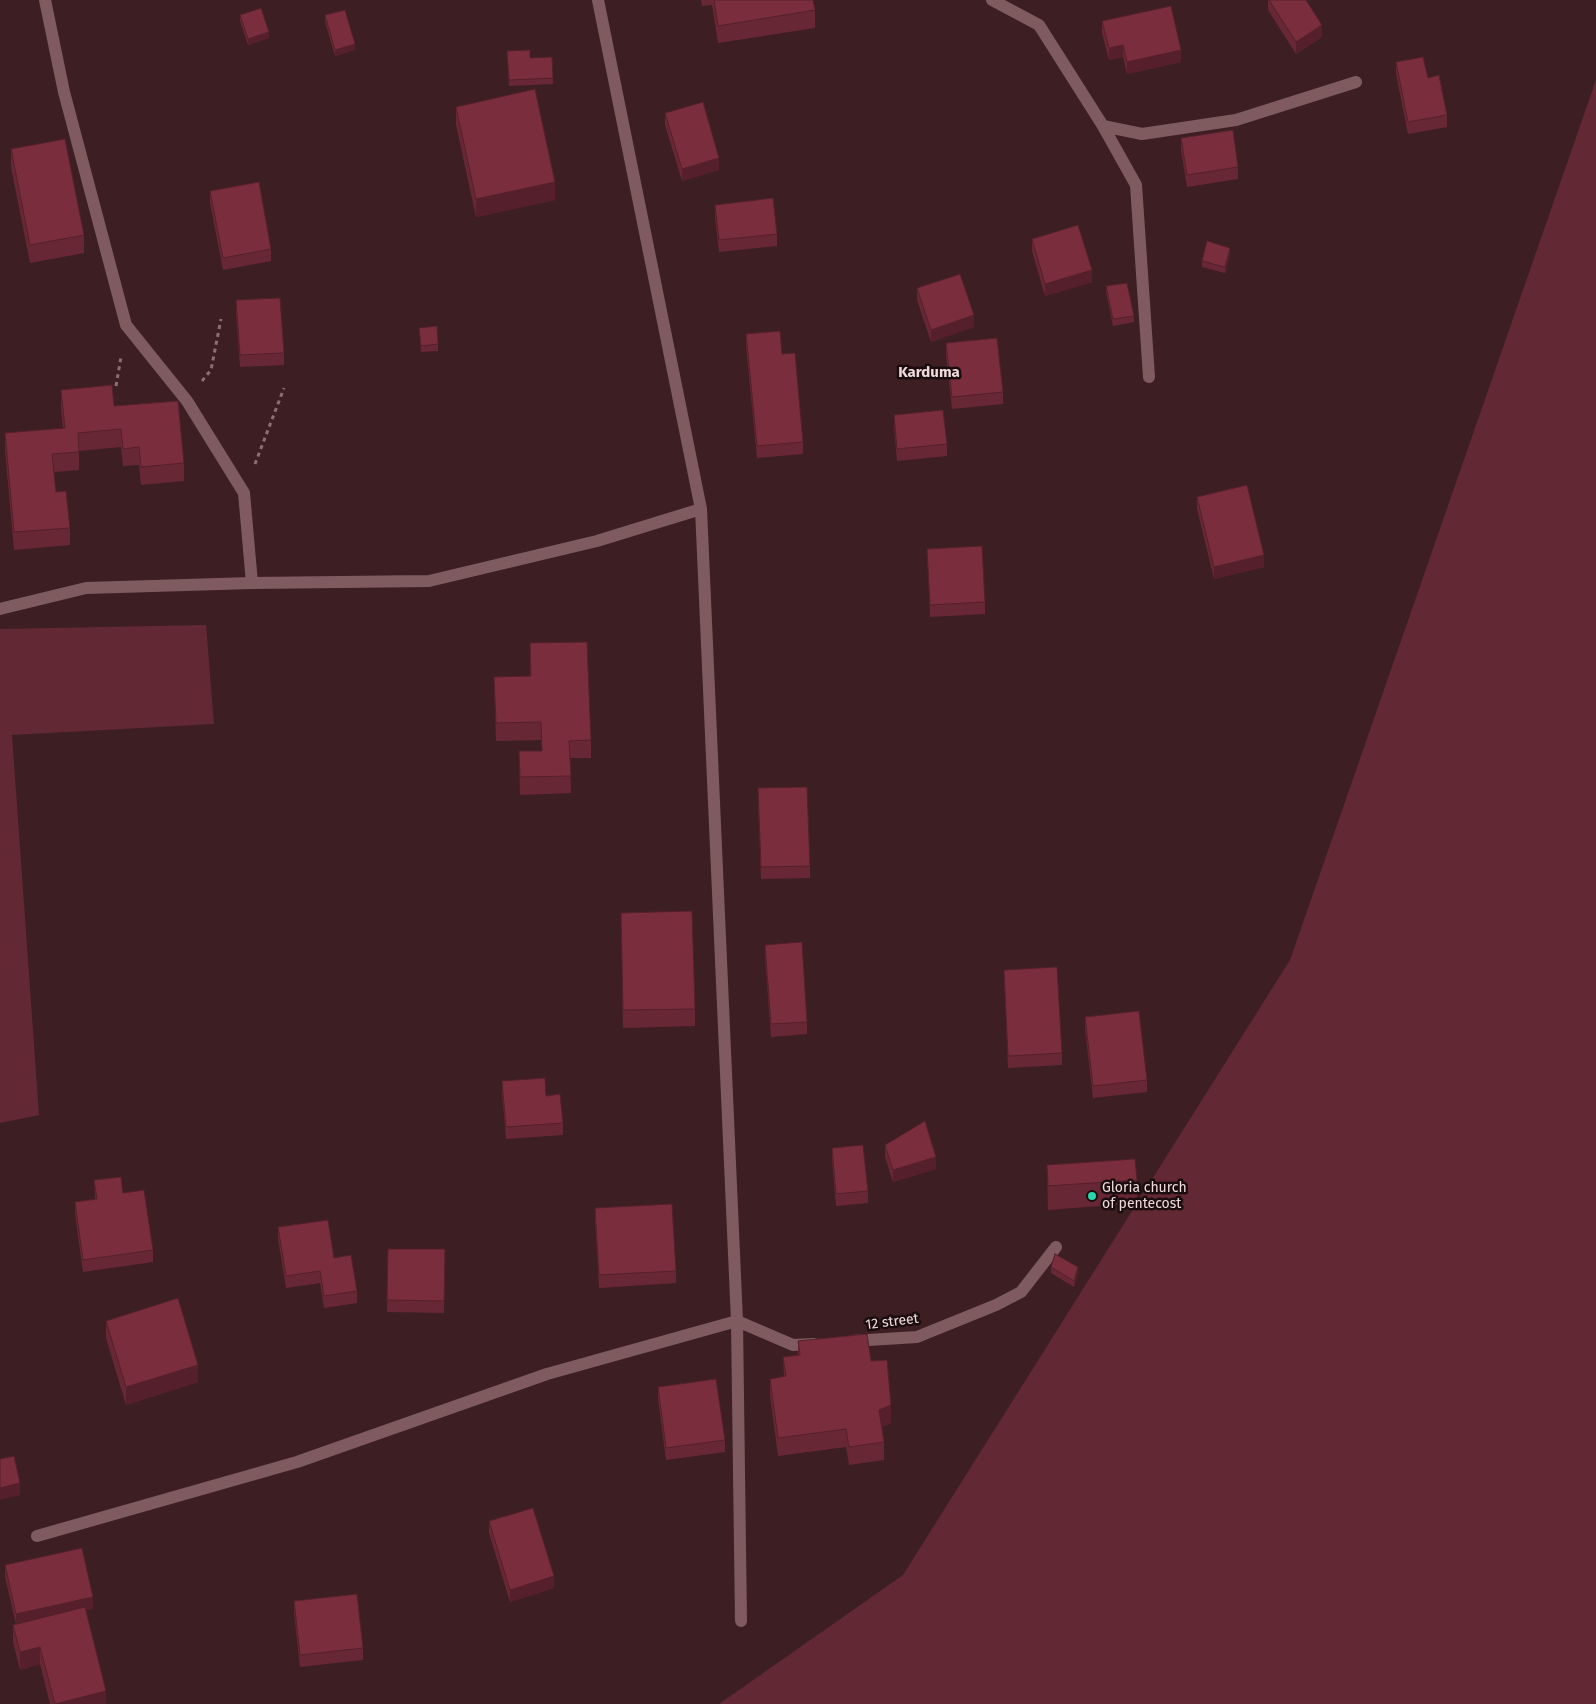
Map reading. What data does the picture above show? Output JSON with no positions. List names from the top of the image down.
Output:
{
  "streets": {
    "street": ["12 street"]
  },
  "districts": ["Karduma"],
  "places": ["Gloria church of pentecost"]
}
